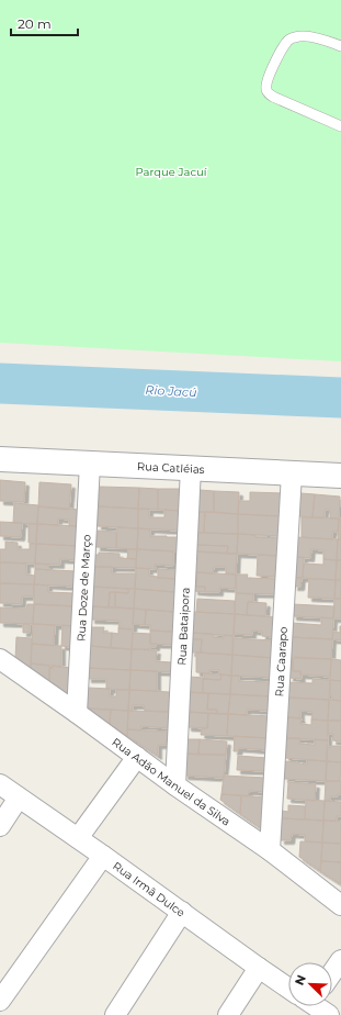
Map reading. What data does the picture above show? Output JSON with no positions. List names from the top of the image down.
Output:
{
  "streets": {
    "street": [
      "Rua Catléias",
      "Rua Doze de Março",
      "Rua Bataipora",
      "Rua Caarapo",
      "Rua Adão Manuel da Silva",
      "Rua Irmã Dulce"
    ]
  },
  "crossings": [
    ["Rua Catléias", "Rua Doze de Março"],
    ["Rua Catléias", "Rua Bataipora"],
    ["Rua Catléias", "Rua Caarapo"],
    ["Rua Doze de Março", "Rua Adão Manuel da Silva"],
    ["Rua Bataipora", "Rua Adão Manuel da Silva"],
    ["Rua Caarapo", "Rua Adão Manuel da Silva"]
  ],
  "water": ["Rio Jacú"],
  "parks": ["Parque Jacuí"],
  "scale_bar": "20 m",
  "north": "top left"
}
